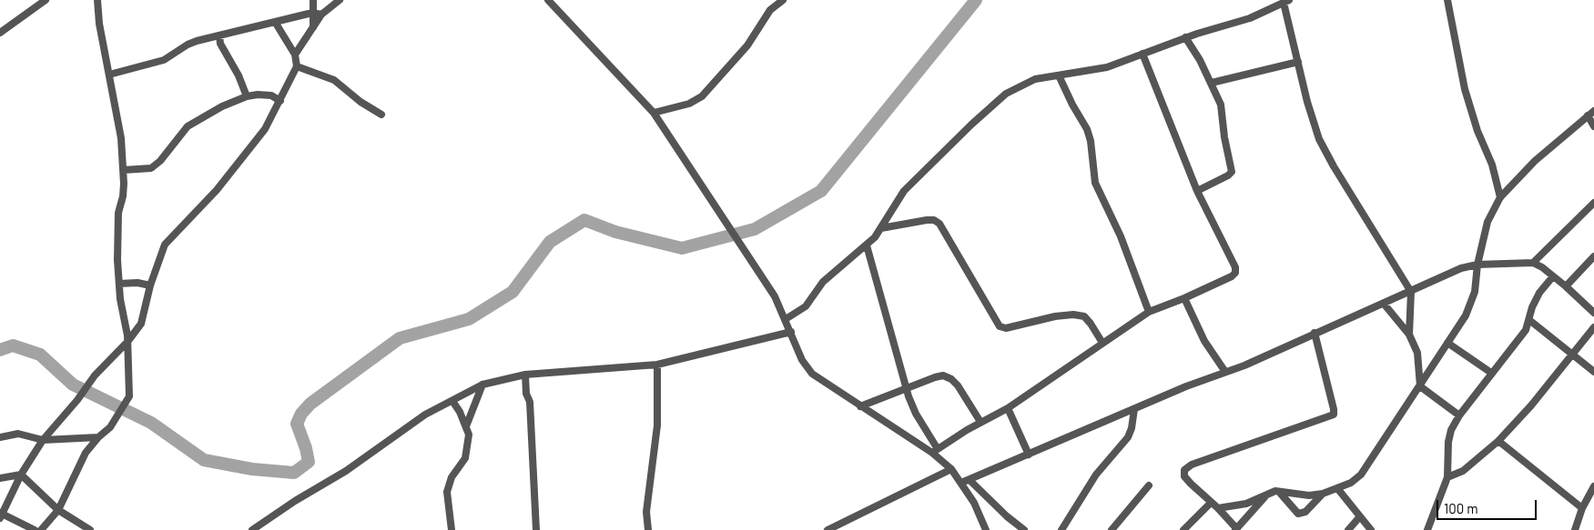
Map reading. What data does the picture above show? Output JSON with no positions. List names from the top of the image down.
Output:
{
  "scale_bar": "100 m"
}
